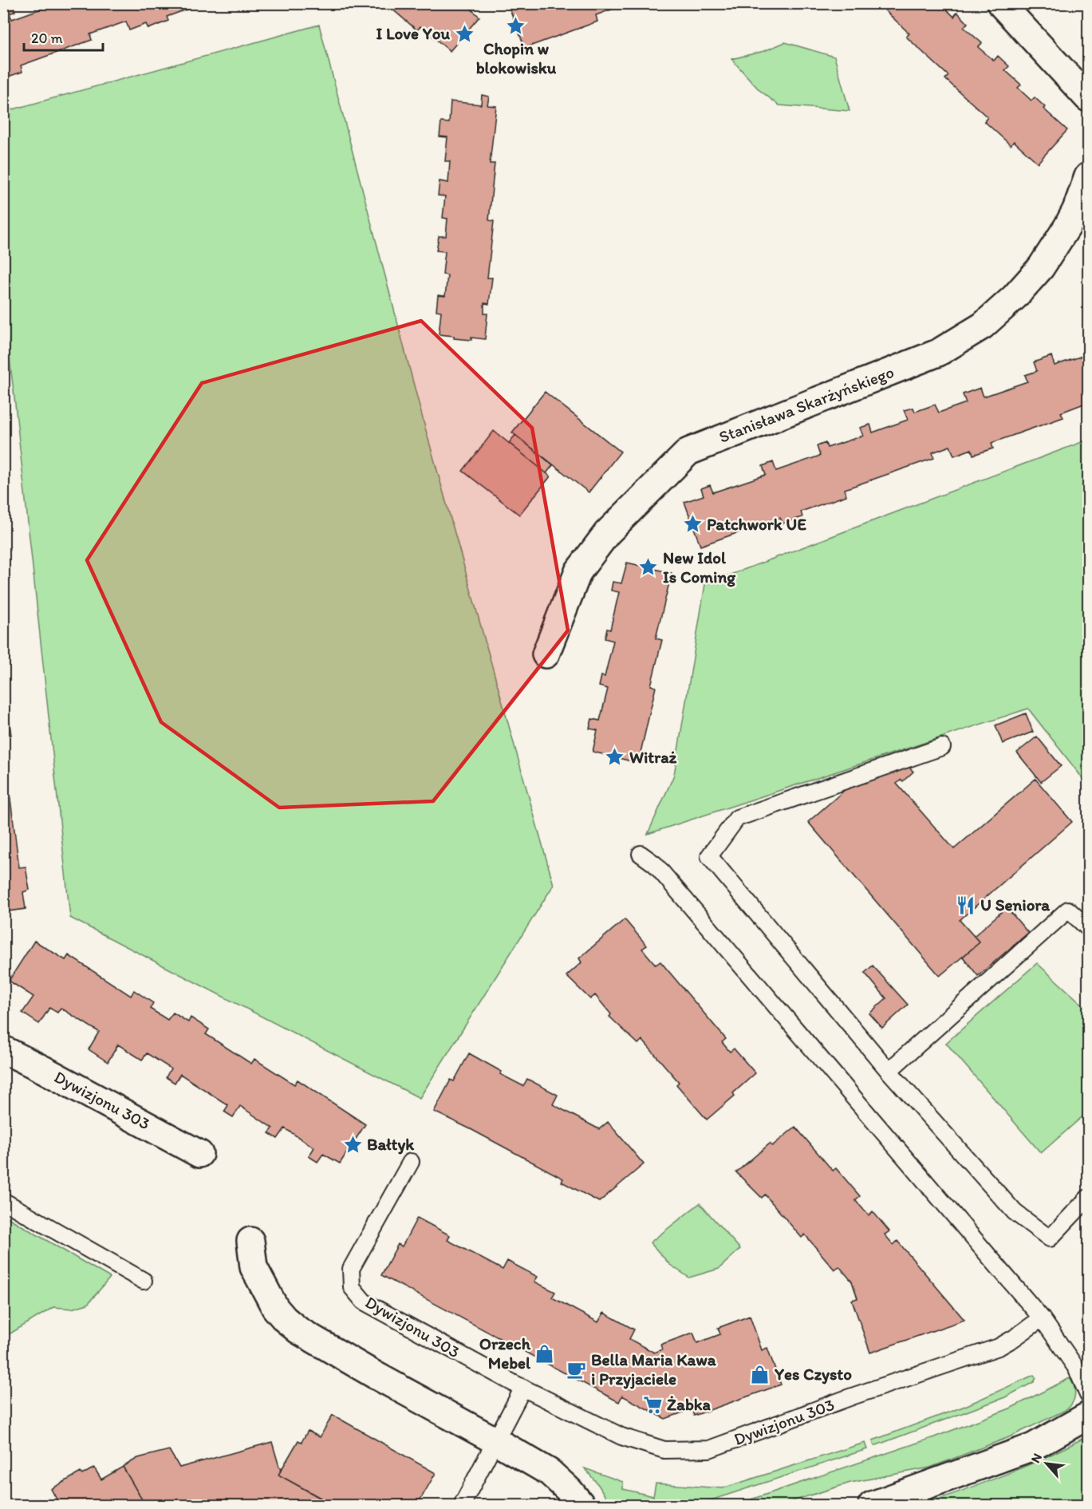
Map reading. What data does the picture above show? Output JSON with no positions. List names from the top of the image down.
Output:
{
  "streets": {
    "street": ["Stanisława Skarżyńskiego", "Dywizjonu 303"]
  },
  "places": {
    "place": [
      "Chopin w blokowisku",
      "I Love You",
      "Patchwork UE",
      "New Idol Is Coming",
      "Witraż",
      "Bałtyk"
    ],
    "restaurant": ["U Seniora"],
    "shop": ["Orzech Mebel", "Yes Czysto"],
    "cafe": ["Bella Maria Kawa i Przyjaciele"],
    "supermarket": ["Żabka"]
  },
  "scale_bar": "20 m",
  "north": "top left"
}
